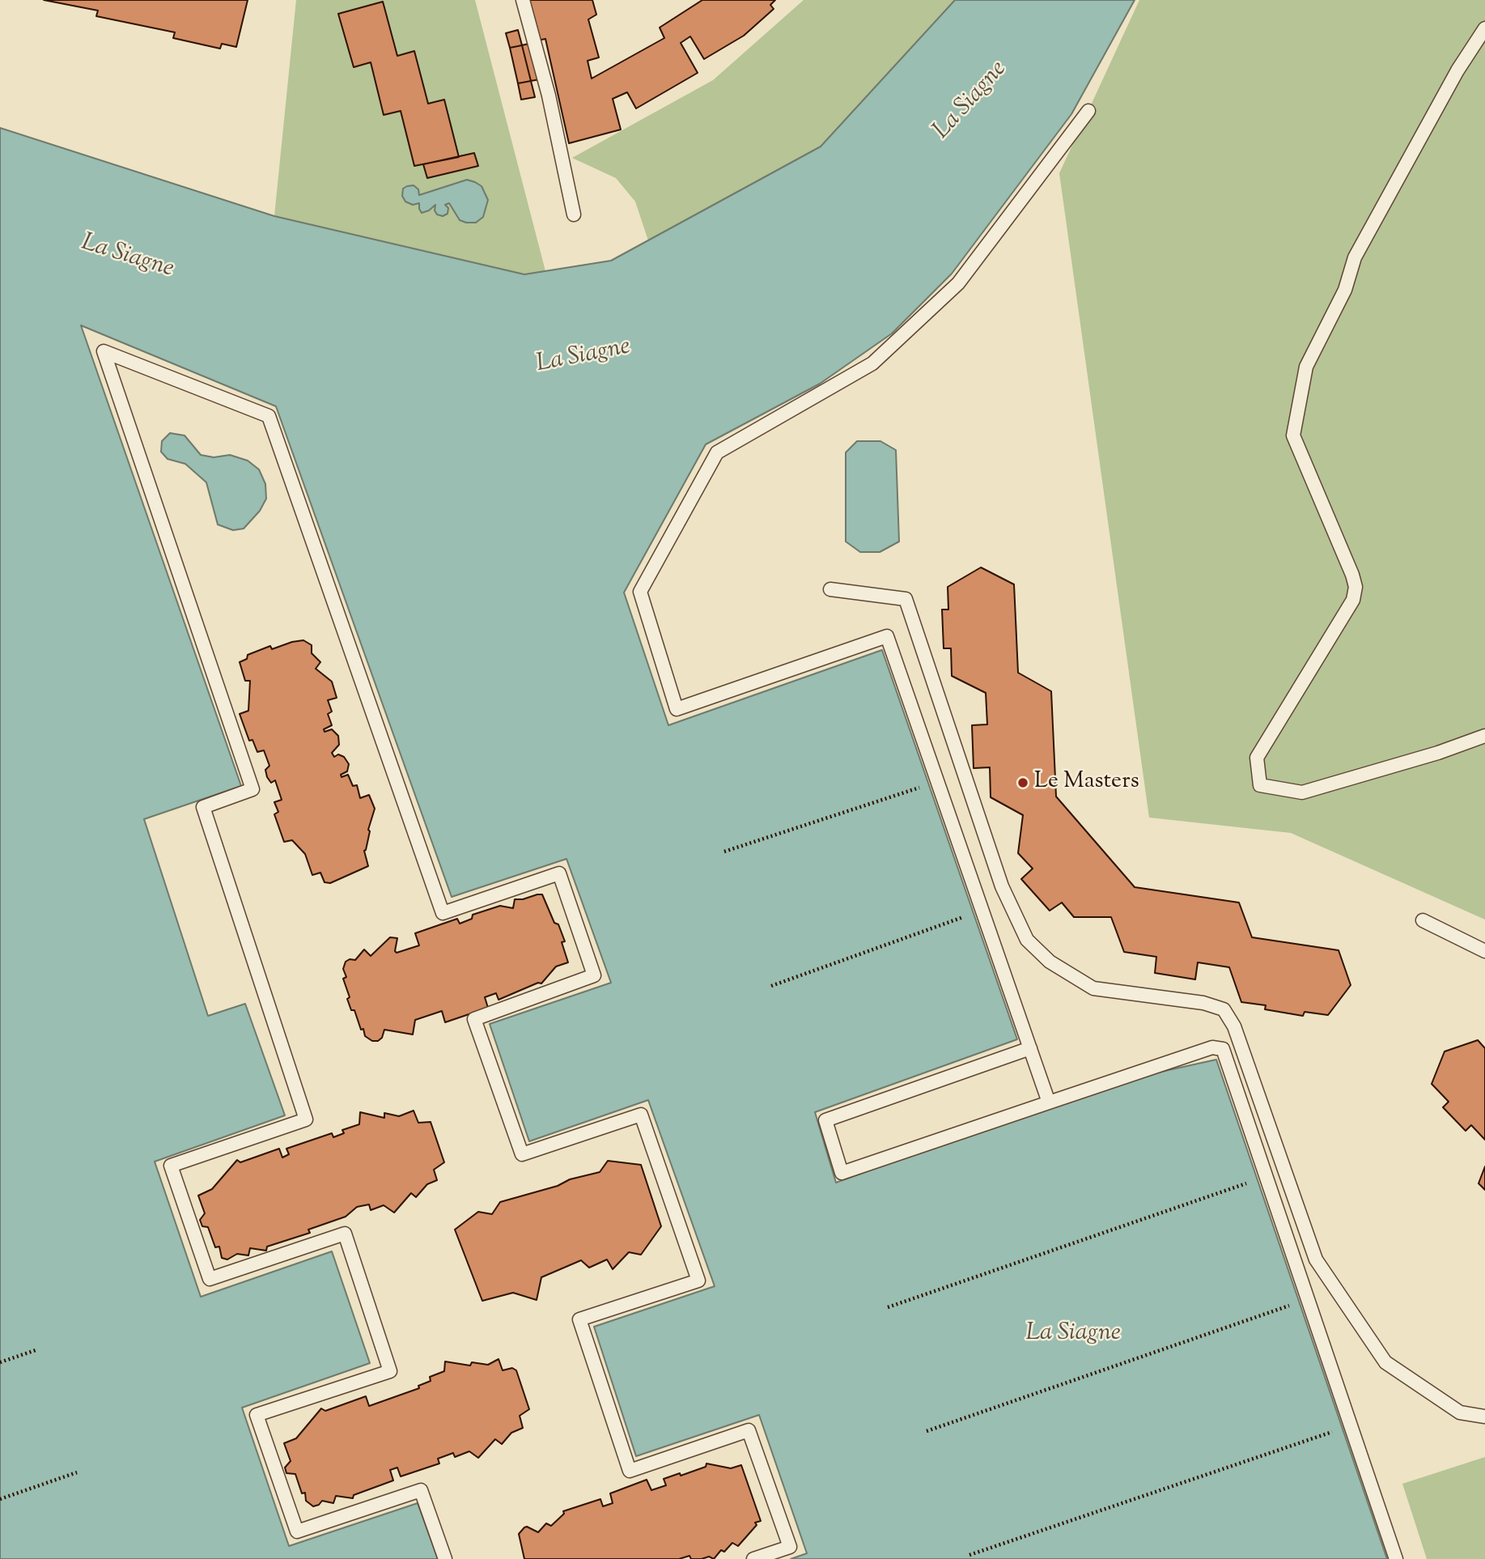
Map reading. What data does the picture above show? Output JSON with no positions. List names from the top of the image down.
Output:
{
  "water": ["La Siagne"],
  "places": ["Le Masters"]
}
